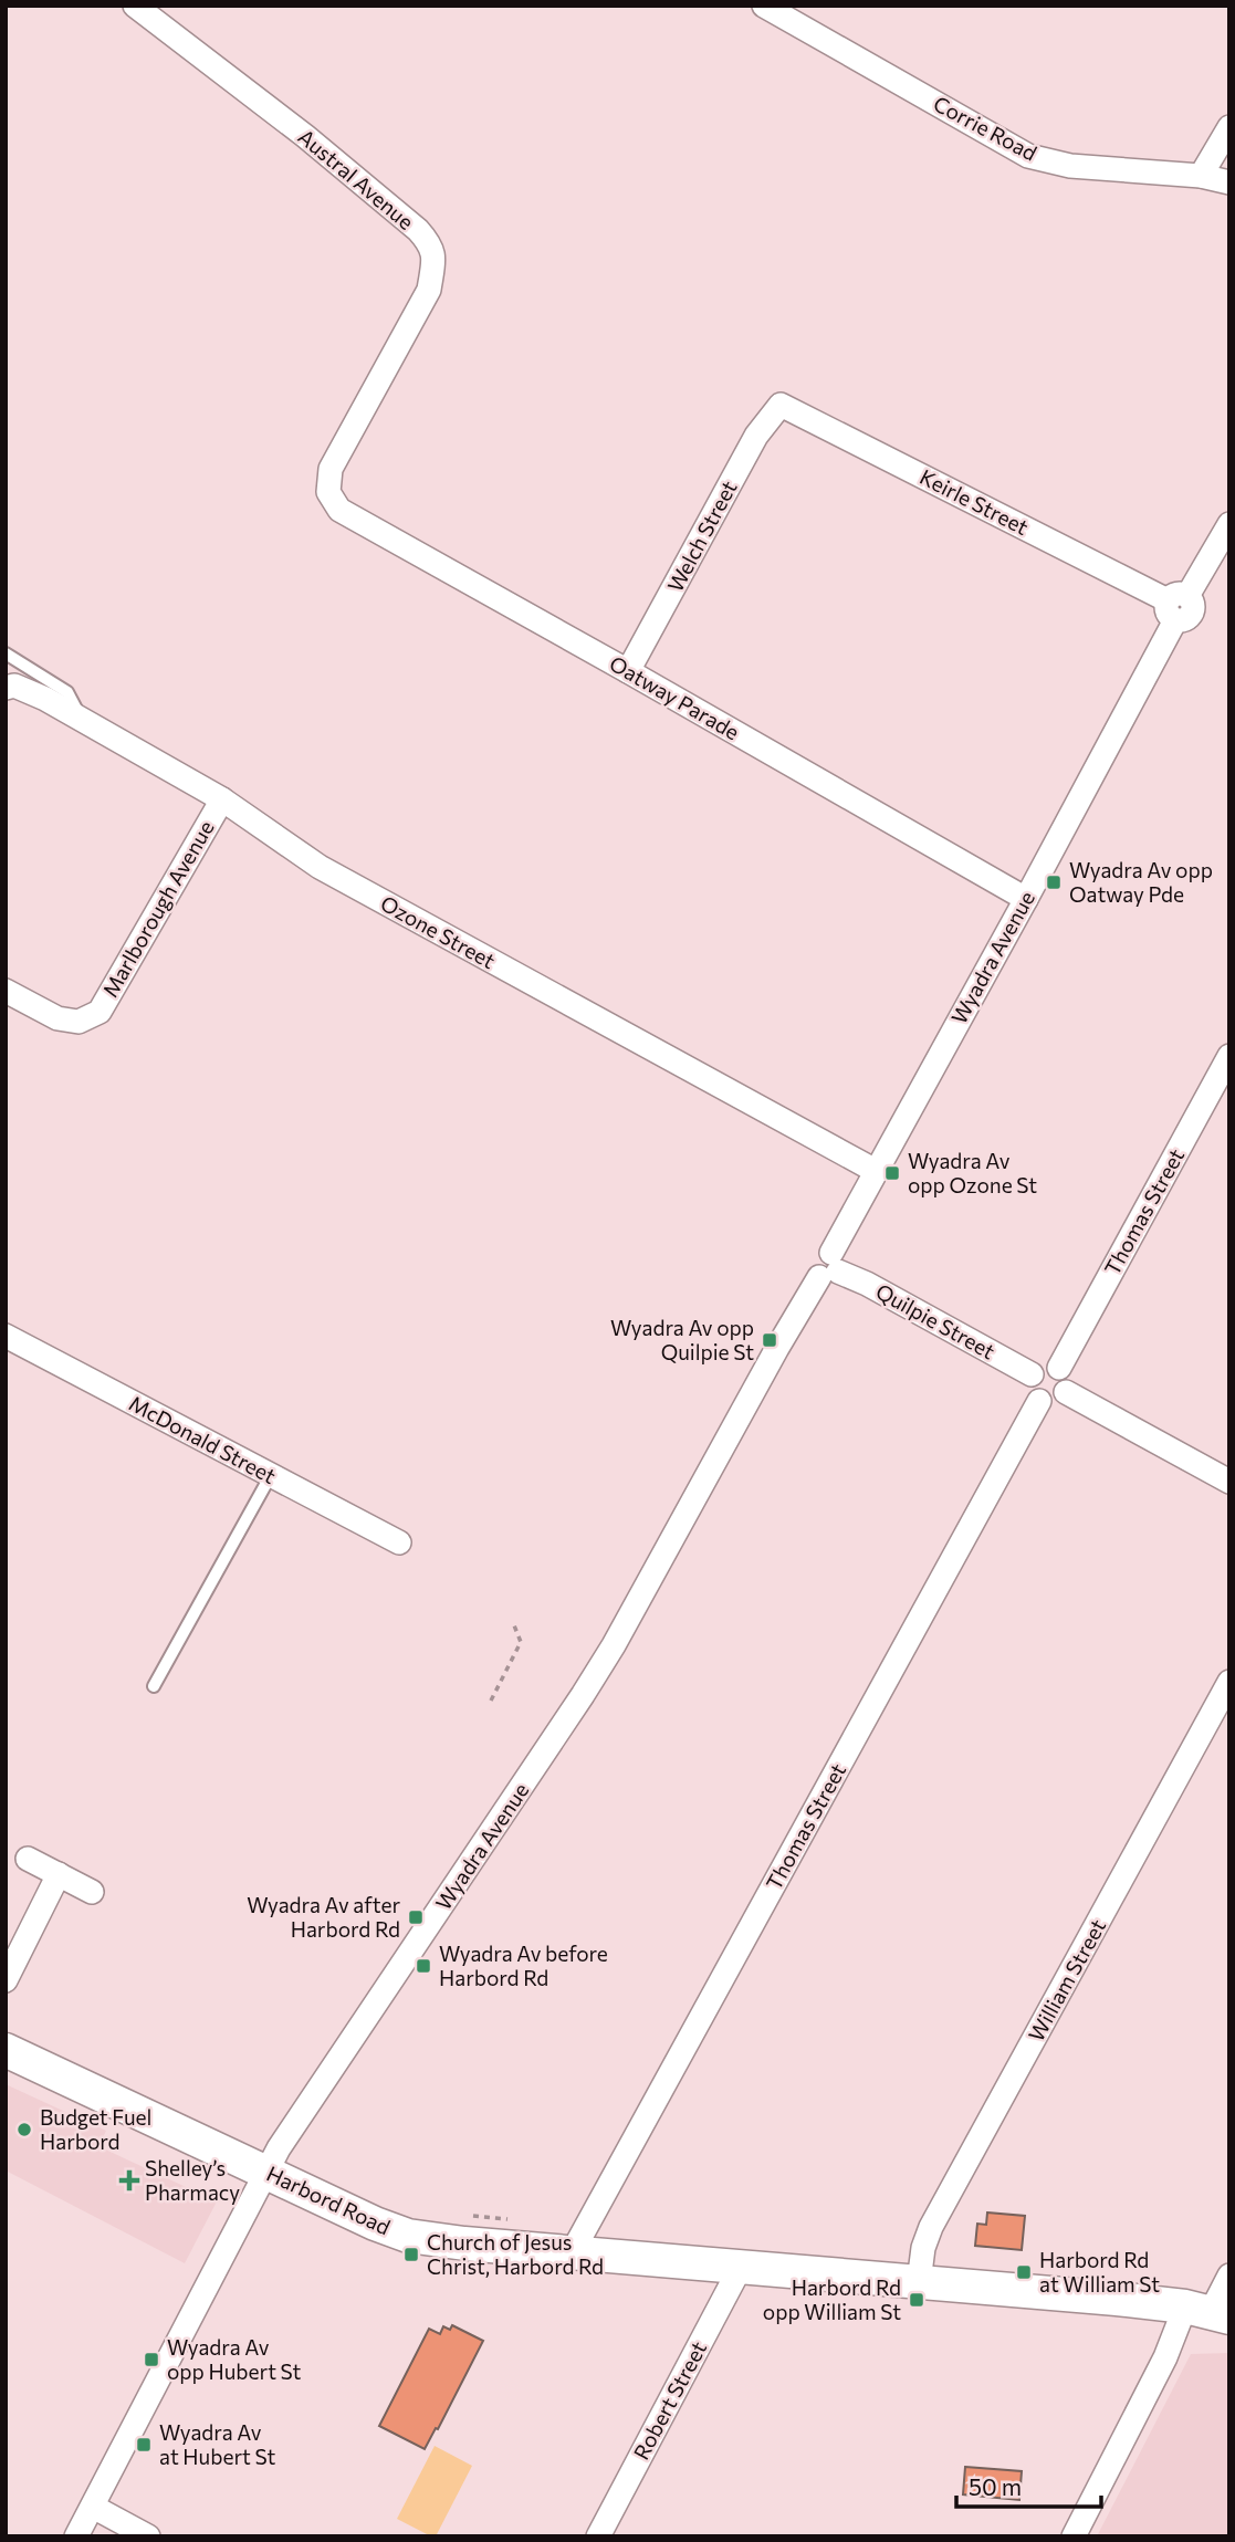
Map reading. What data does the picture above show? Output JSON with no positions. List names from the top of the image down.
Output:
{
  "streets": {
    "main road": ["Harbord Road"],
    "street": [
      "Corrie Road",
      "Austral Avenue",
      "Keirle Street",
      "Welch Street",
      "Oatway Parade",
      "Marlborough Avenue",
      "Ozone Street",
      "Wyadra Avenue",
      "Thomas Street",
      "Quilpie Street",
      "McDonald Street",
      "William Street",
      "Robert Street"
    ]
  },
  "crossings": [
    ["Austral Avenue", "Oatway Parade"],
    ["Keirle Street", "Welch Street"],
    ["Keirle Street", "Wyadra Avenue"],
    ["Welch Street", "Oatway Parade"],
    ["Oatway Parade", "Wyadra Avenue"],
    ["Marlborough Avenue", "Ozone Street"],
    ["Ozone Street", "Wyadra Avenue"],
    ["Wyadra Avenue", "Quilpie Street"],
    ["Wyadra Avenue", "Harbord Road"],
    ["Thomas Street", "Quilpie Street"],
    ["Thomas Street", "Harbord Road"],
    ["William Street", "Harbord Road"],
    ["Harbord Road", "Robert Street"]
  ],
  "places": {
    "transit": [
      "Wyadra Av opp Oatway Pde",
      "Wyadra Av opp Ozone St",
      "Wyadra Av opp Quilpie St",
      "Wyadra Av after Harbord Rd",
      "Wyadra Av before Harbord Rd",
      "Church of Jesus Christ, Harbord Rd",
      "Harbord Rd at William St",
      "Harbord Rd opp William St",
      "Wyadra Av opp Hubert St",
      "Wyadra Av at Hubert St"
    ],
    "other": ["Budget Fuel Harbord"],
    "health": ["Shelley’s Pharmacy"]
  },
  "scale_bar": "50 m"
}
